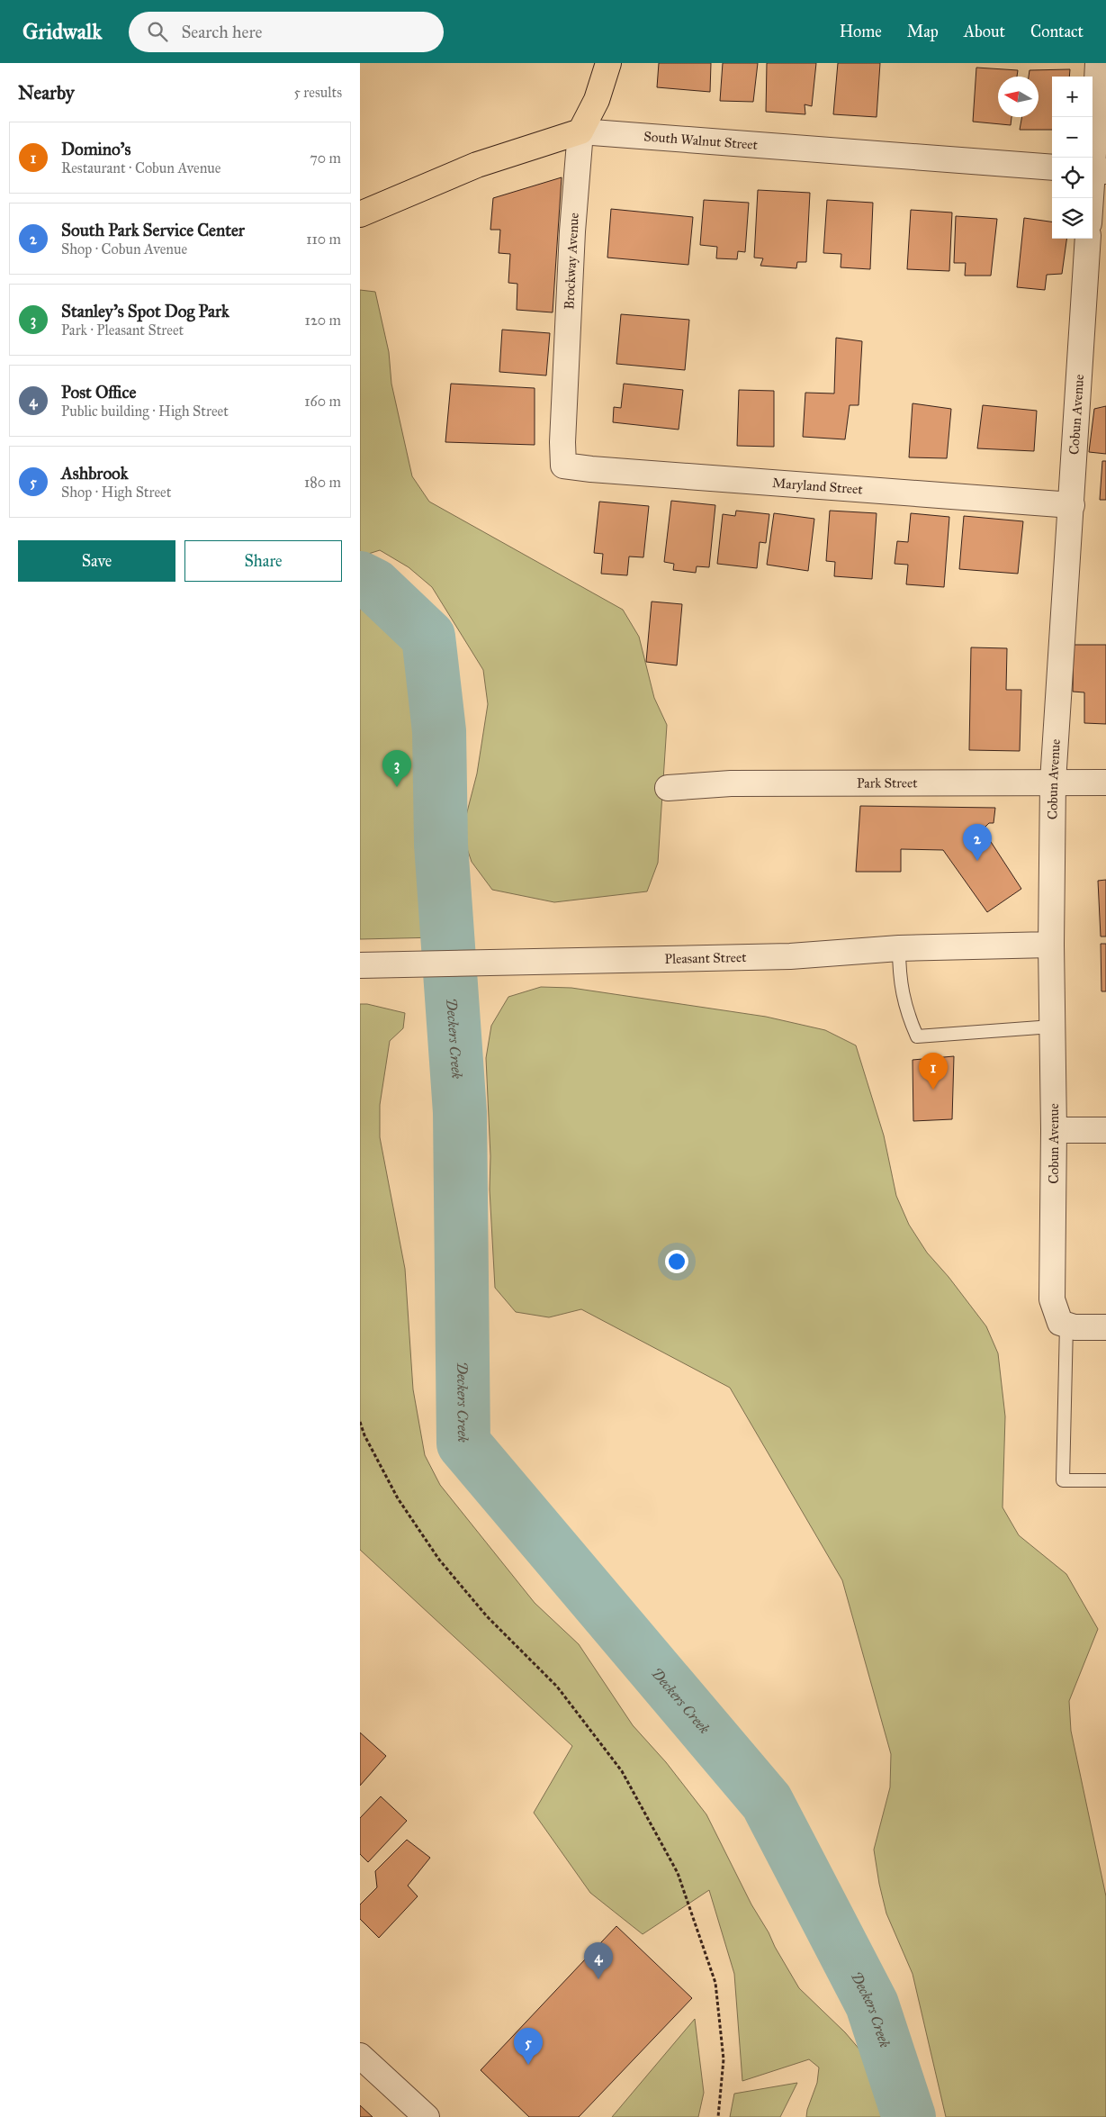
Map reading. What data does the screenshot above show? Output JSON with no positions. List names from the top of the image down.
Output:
{
  "streets": {
    "main road": ["South Walnut Street", "Brockway Avenue"],
    "street": [
      "Cobun Avenue",
      "Maryland Street",
      "Park Street",
      "Pleasant Street"
    ]
  },
  "crossings": [
    ["South Walnut Street", "Brockway Avenue"],
    ["Brockway Avenue", "Maryland Street"],
    ["Cobun Avenue", "Maryland Street"],
    ["Cobun Avenue", "Park Street"],
    ["Cobun Avenue", "Pleasant Street"]
  ],
  "water": ["Deckers Creek"],
  "north": "left",
  "page": {
    "header": "Gridwalk",
    "search": "Search here",
    "nav": [
      "Home",
      "Map",
      "About",
      "Contact"
    ],
    "heading": ["Nearby", "5 results"],
    "map_buttons": ["+", "−"],
    "list": [
      {
        "mark": "1",
        "name": "Domino's",
        "note": "Restaurant · Cobun Avenue",
        "value": "70 m"
      },
      {
        "mark": "2",
        "name": "South Park Service Center",
        "note": "Shop · Cobun Avenue",
        "value": "110 m"
      },
      {
        "mark": "3",
        "name": "Stanley's Spot Dog Park",
        "note": "Park · Pleasant Street",
        "value": "120 m"
      },
      {
        "mark": "4",
        "name": "Post Office",
        "note": "Public building · High Street",
        "value": "160 m"
      },
      {
        "mark": "5",
        "name": "Ashbrook",
        "note": "Shop · High Street",
        "value": "180 m"
      }
    ],
    "buttons": ["Save", "Share"],
    "pins": [
      "3",
      "2",
      "1",
      "4",
      "5"
    ]
  }
}
